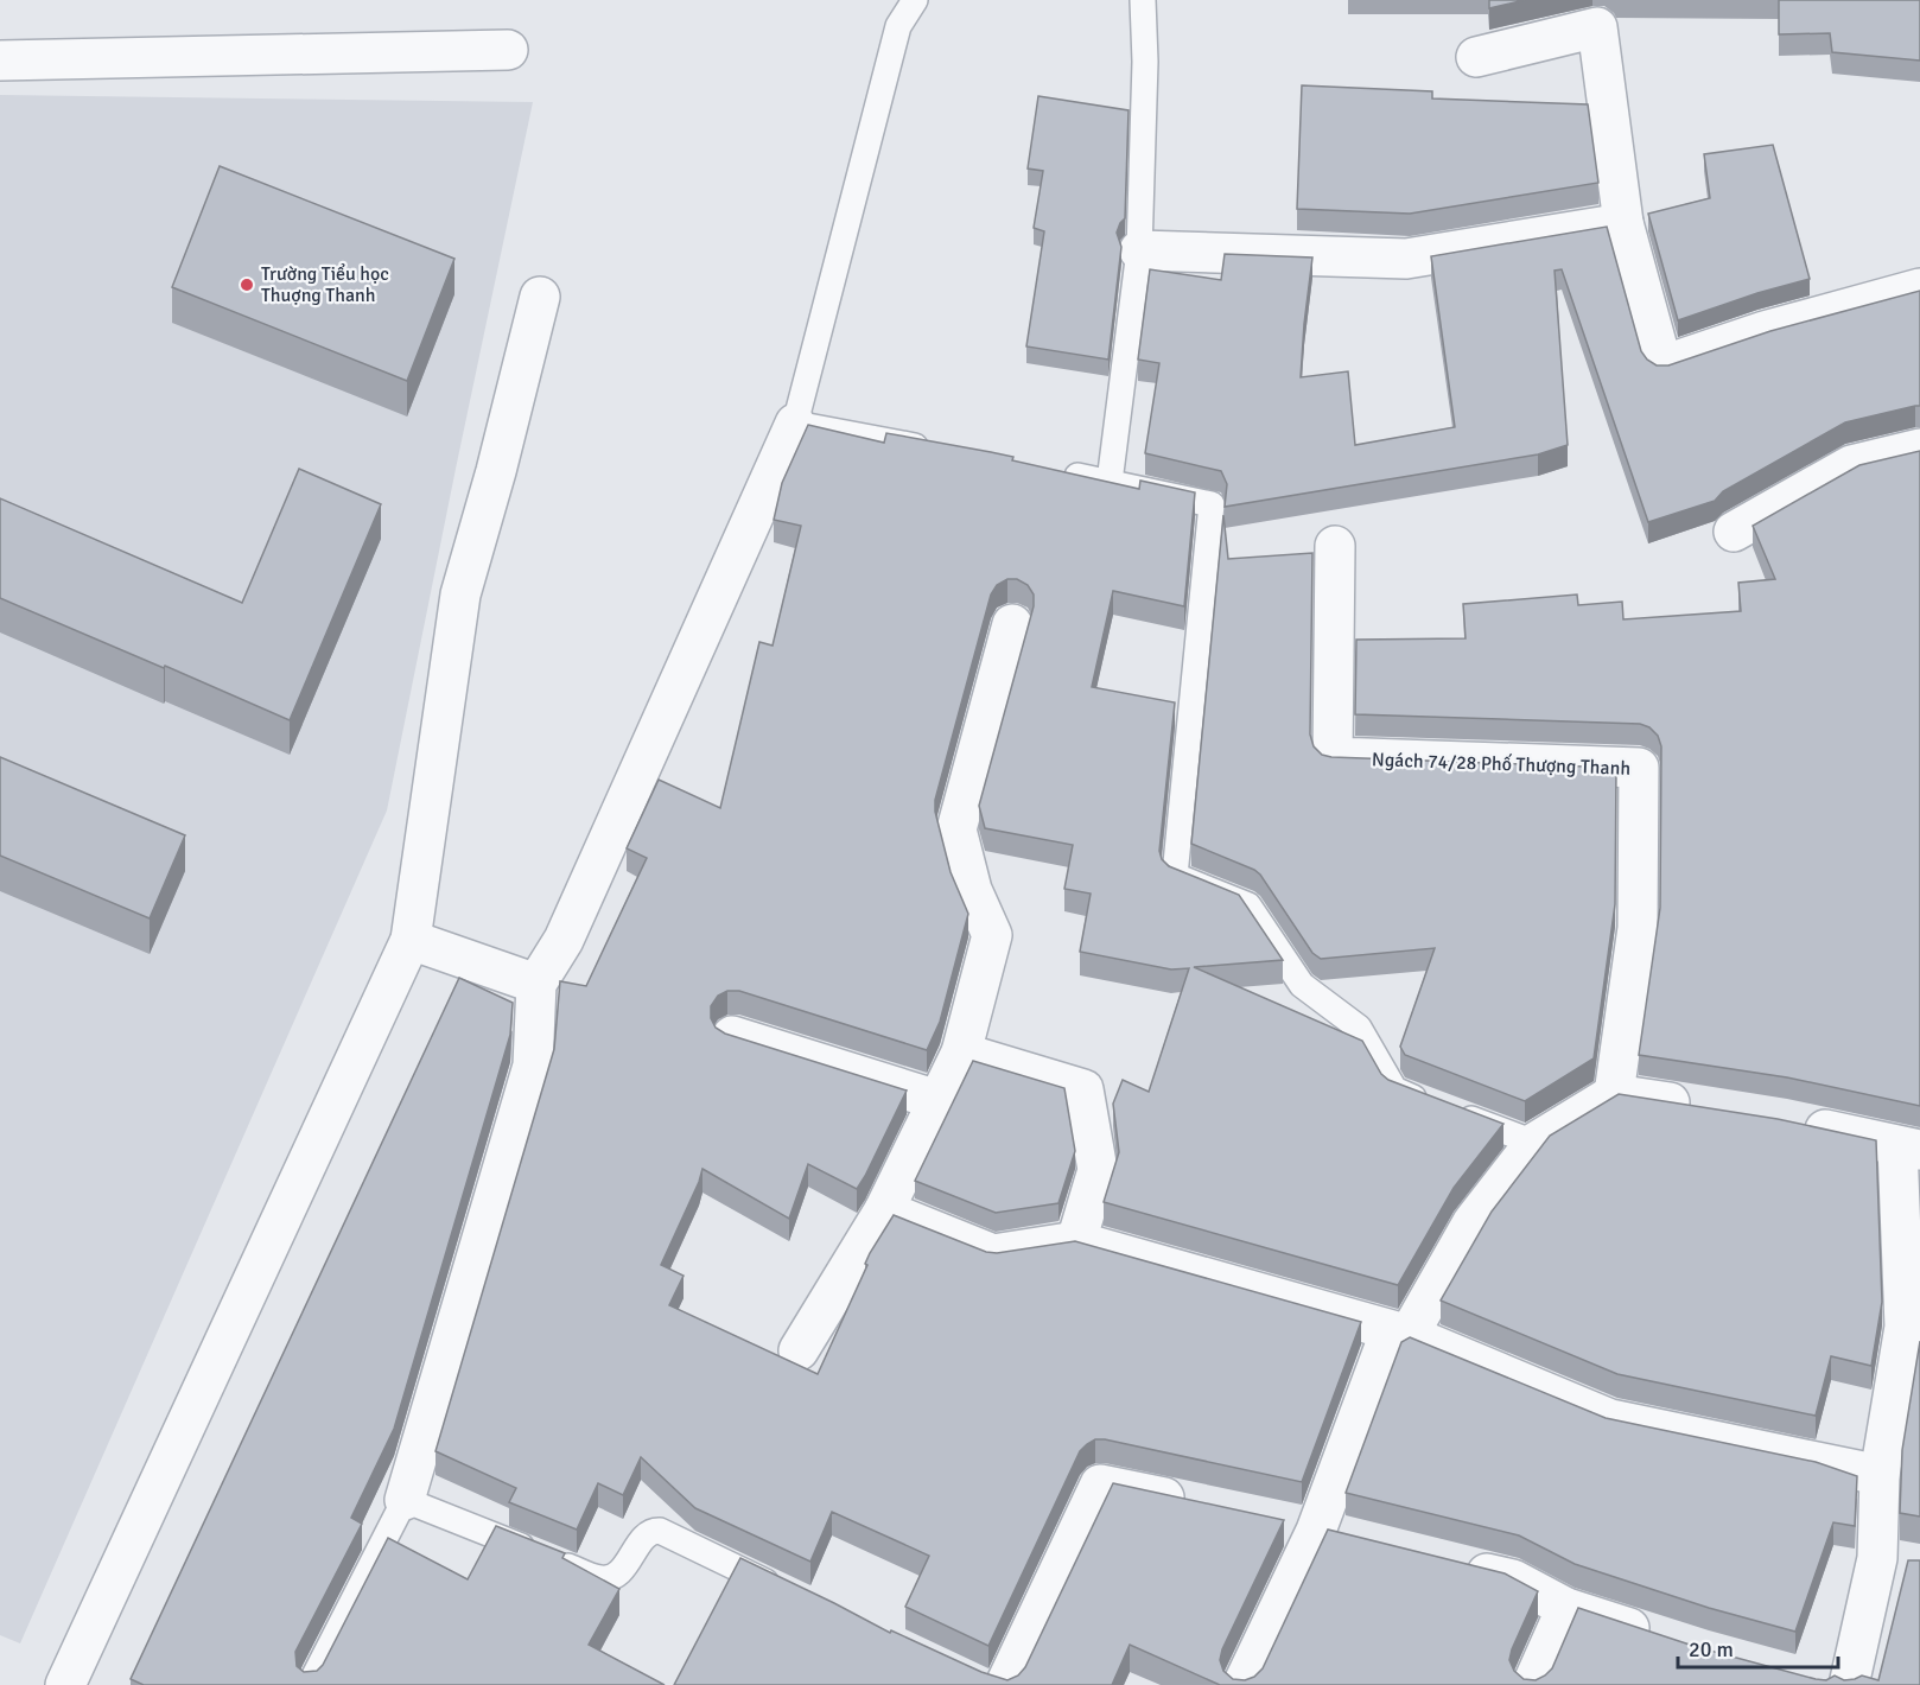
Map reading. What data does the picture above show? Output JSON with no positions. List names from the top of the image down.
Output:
{
  "streets": {
    "street": ["Ngách 74/28 Phố Thượng Thanh"]
  },
  "places": ["Trường Tiểu học Thuợng Thanh"],
  "scale_bar": "20 m"
}
